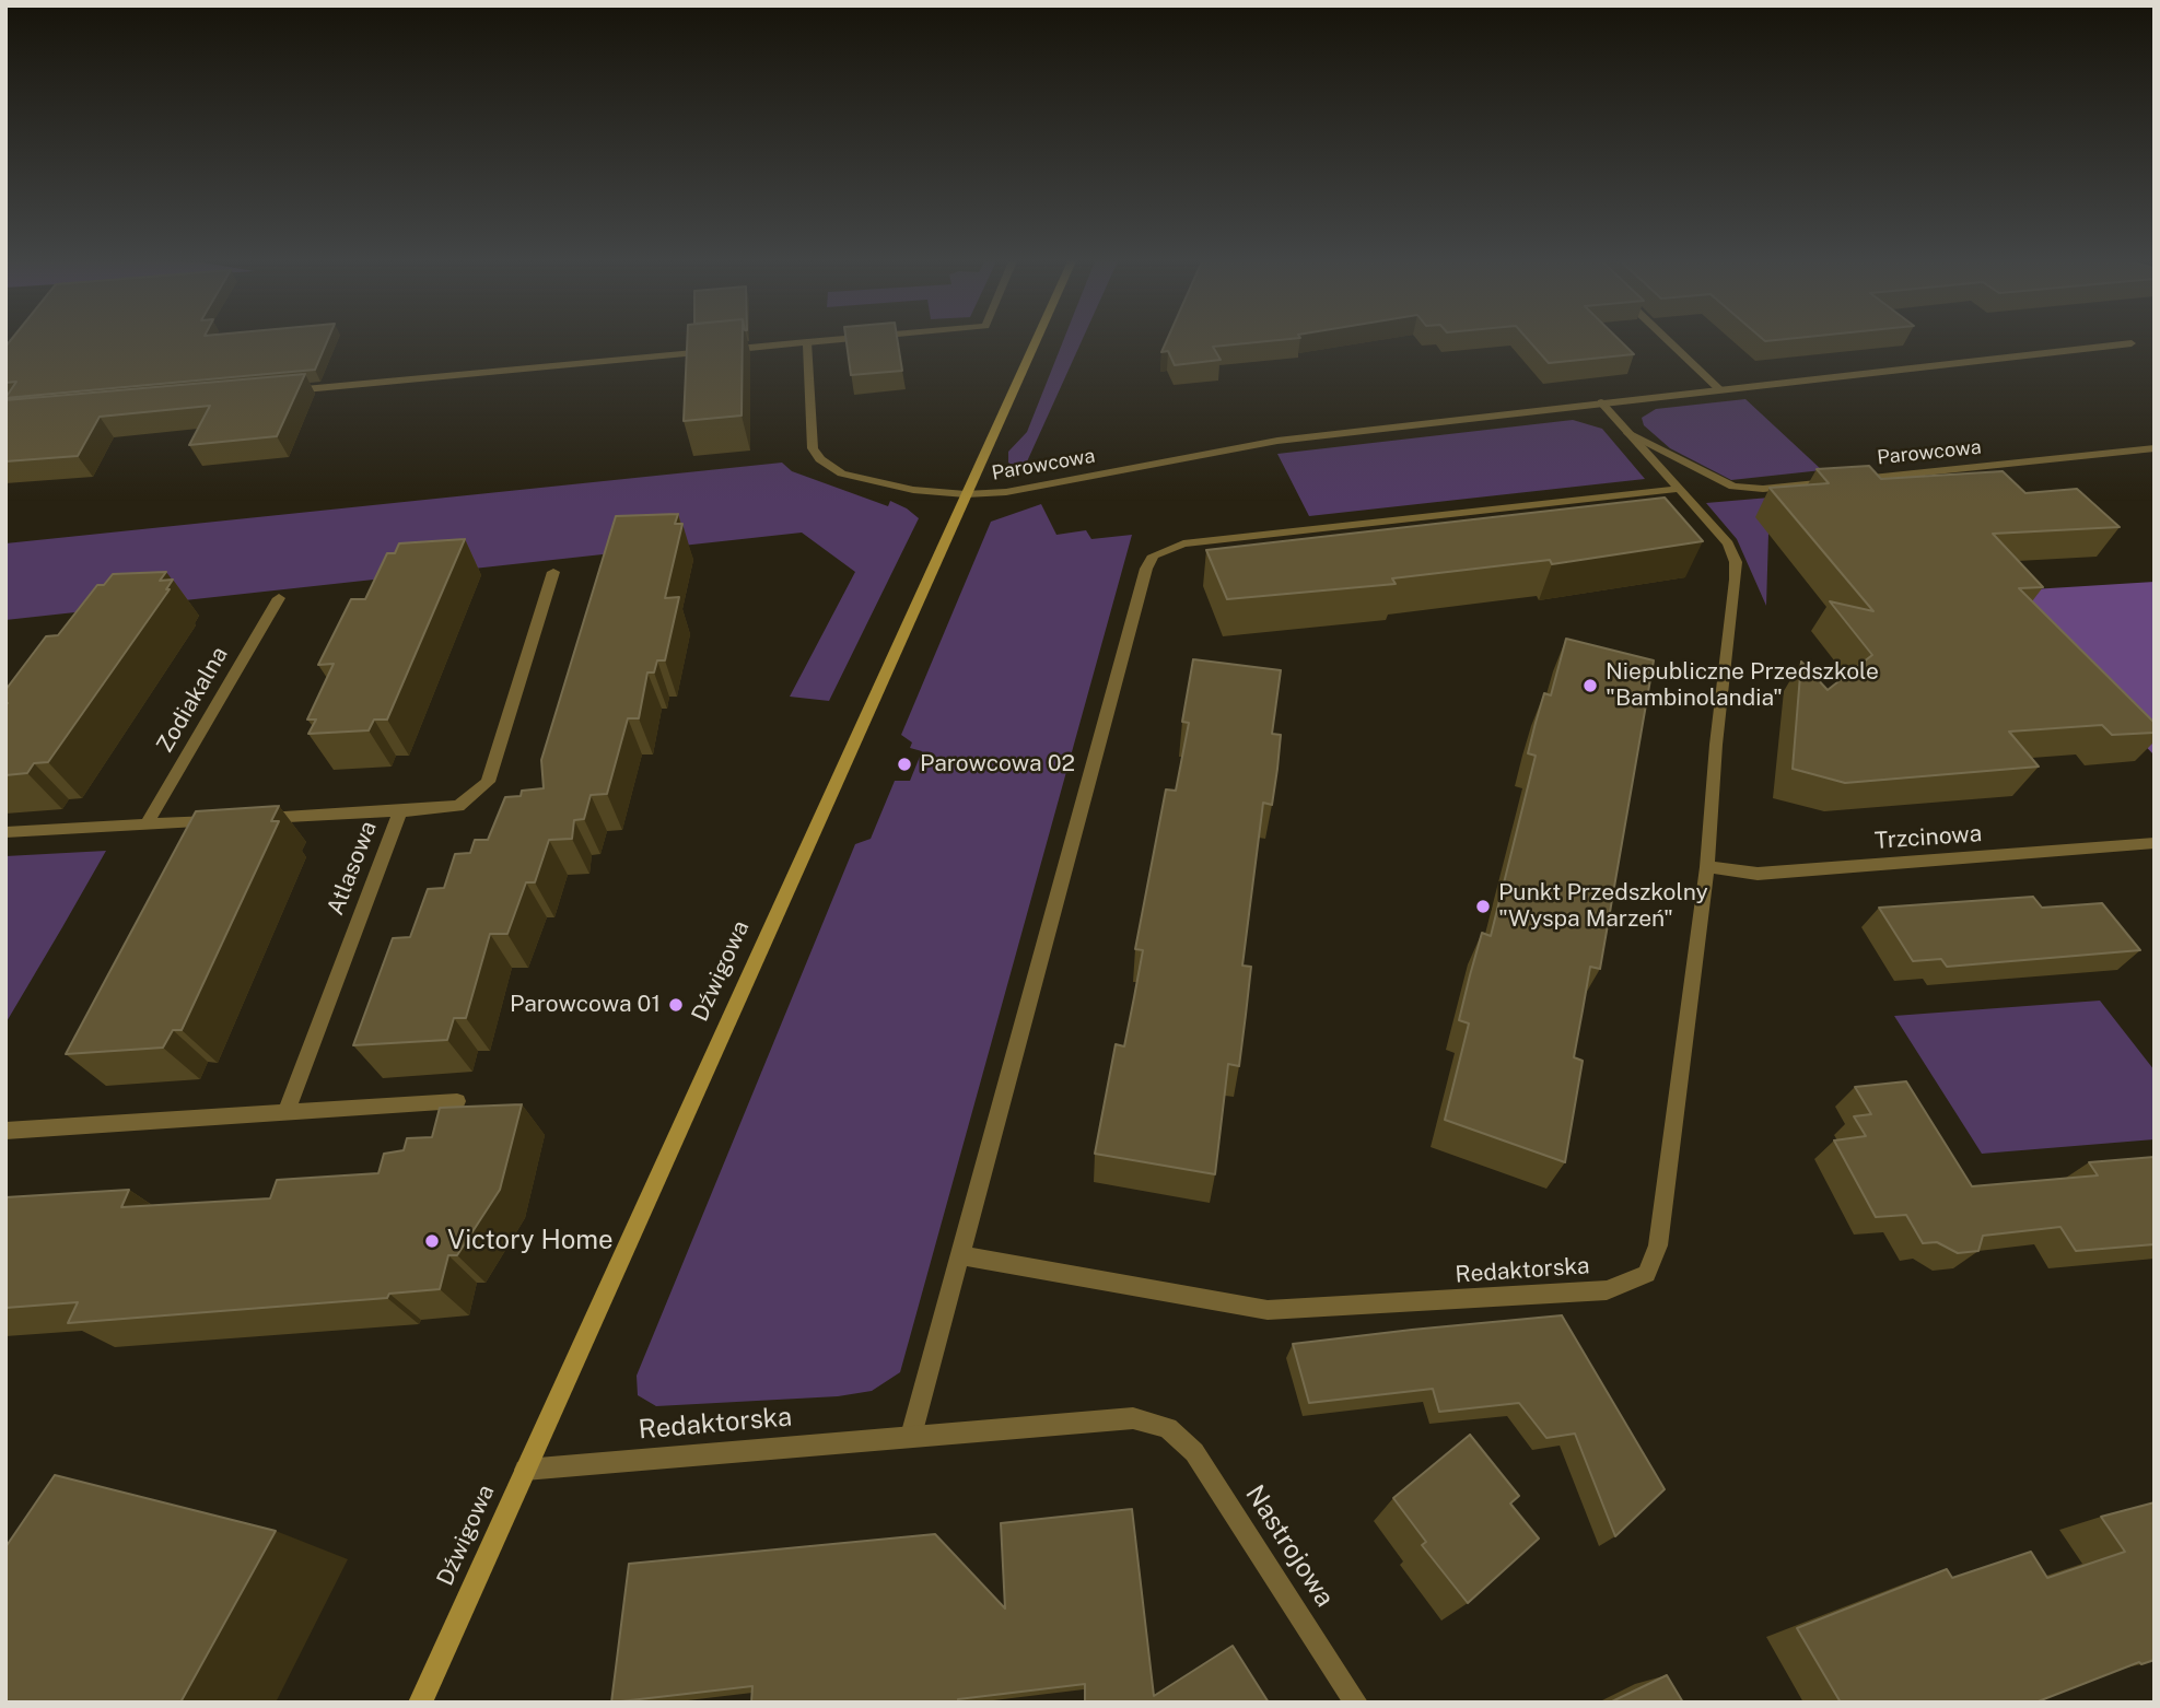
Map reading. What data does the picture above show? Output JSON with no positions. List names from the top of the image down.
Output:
{
  "streets": {
    "main road": ["Dźwigowa"],
    "street": [
      "Parowcowa",
      "Zodiakalna",
      "Trzcinowa",
      "Atlasowa",
      "Redaktorska",
      "Nastrojowa"
    ]
  },
  "crossings": [
    ["Parowcowa", "Dźwigowa"],
    ["Trzcinowa", "Redaktorska"],
    ["Dźwigowa", "Redaktorska"],
    ["Redaktorska", "Nastrojowa"]
  ],
  "places": [
    "Niepubliczne Przedszkole \"Bambinolandia\"",
    "Parowcowa 02",
    "Punkt Przedszkolny \"Wyspa Marzeń\"",
    "Parowcowa 01",
    "Victory Home"
  ]
}
